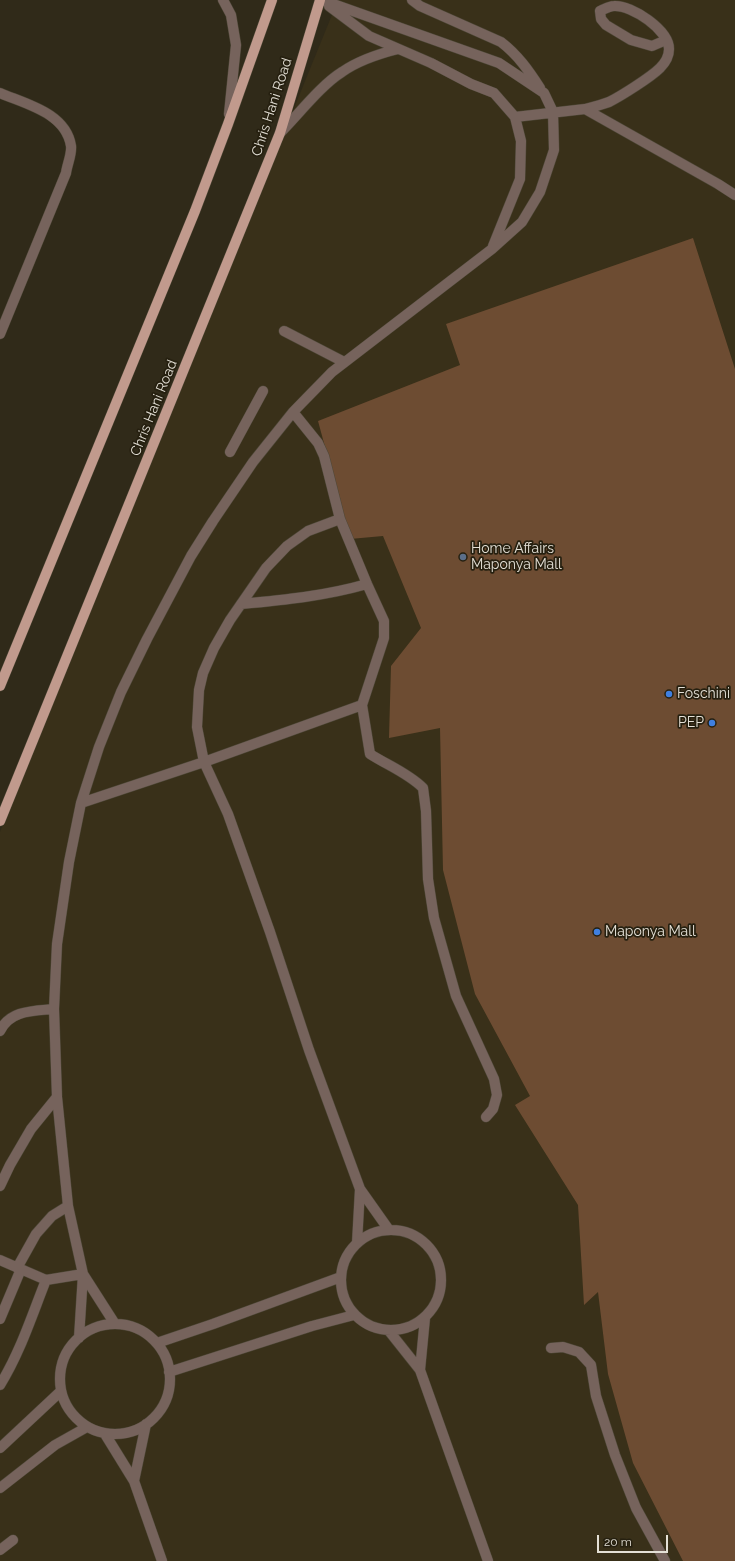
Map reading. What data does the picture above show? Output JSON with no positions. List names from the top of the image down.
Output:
{
  "streets": {
    "main road": ["Chris Hani Road"]
  },
  "places": [
    "Home Affairs Maponya Mall",
    "Foschini",
    "PEP",
    "Maponya Mall"
  ],
  "scale_bar": "20 m"
}
